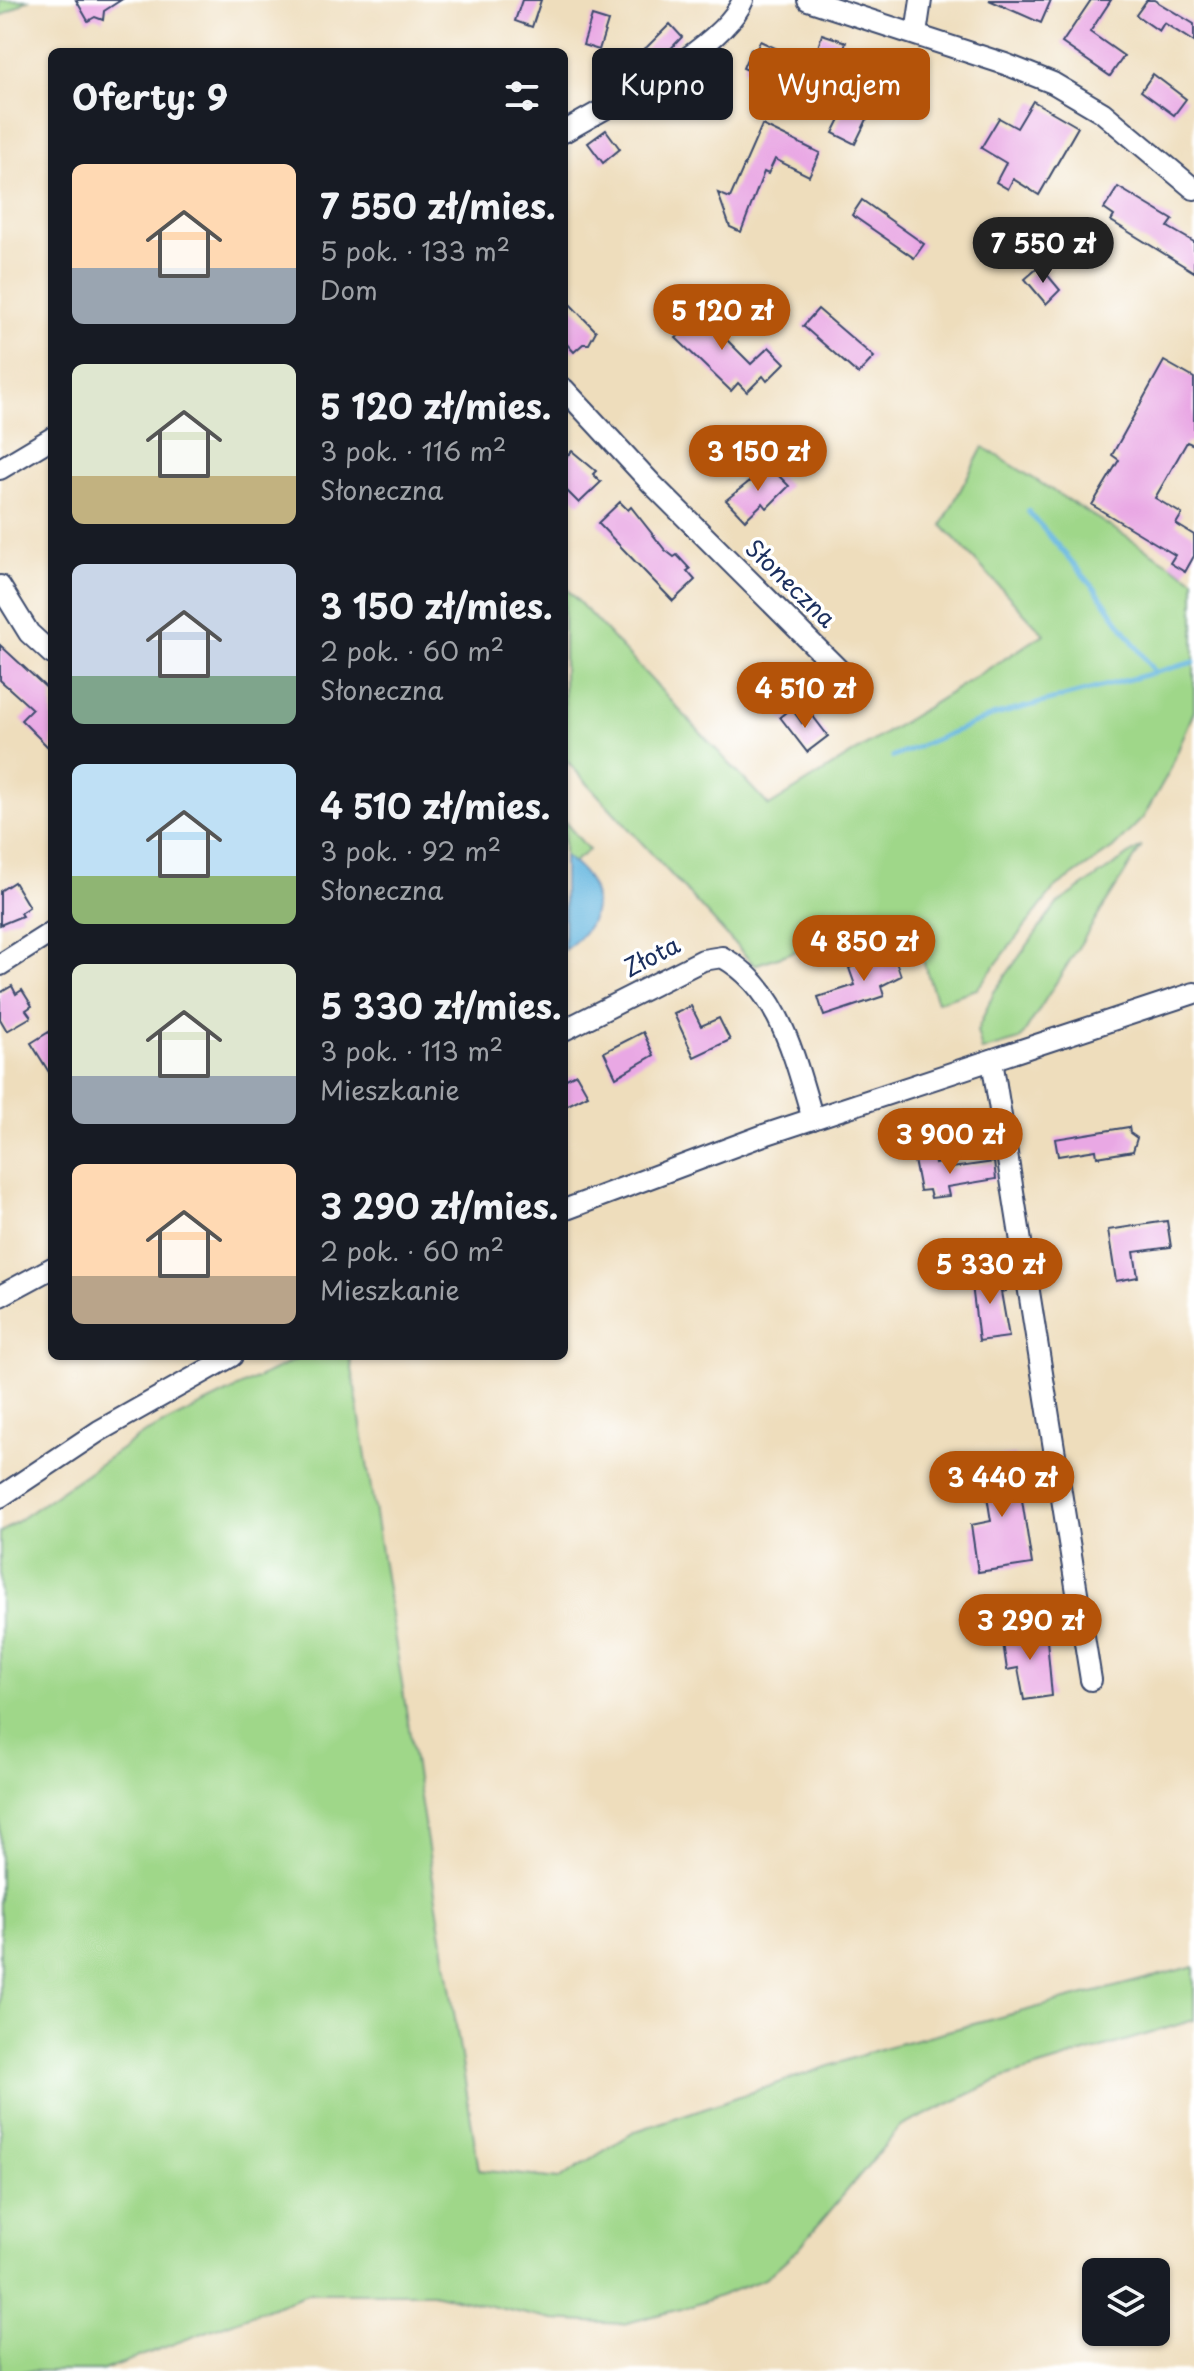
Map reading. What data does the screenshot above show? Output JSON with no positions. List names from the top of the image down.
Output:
{
  "streets": {
    "street": ["Słoneczna", "Złota"]
  },
  "page": {
    "chip": ["Kupno", "Wynajem"],
    "heading": "Oferty: 9",
    "list": [
      {
        "name": "7 550 zł/mies.",
        "note": "5 pok. · 133 m² · Dom"
      },
      {
        "name": "5 120 zł/mies.",
        "note": "3 pok. · 116 m² · Słoneczna"
      },
      {
        "name": "3 150 zł/mies.",
        "note": "2 pok. · 60 m² · Słoneczna"
      },
      {
        "name": "4 510 zł/mies.",
        "note": "3 pok. · 92 m² · Słoneczna"
      },
      {
        "name": "5 330 zł/mies.",
        "note": "3 pok. · 113 m² · Mieszkanie"
      },
      {
        "name": "3 290 zł/mies.",
        "note": "2 pok. · 60 m² · Mieszkanie"
      }
    ],
    "price": [
      "7 550 zł",
      "5 120 zł",
      "3 150 zł",
      "4 510 zł",
      "4 850 zł",
      "3 900 zł",
      "5 330 zł",
      "3 440 zł",
      "3 290 zł"
    ]
  }
}
